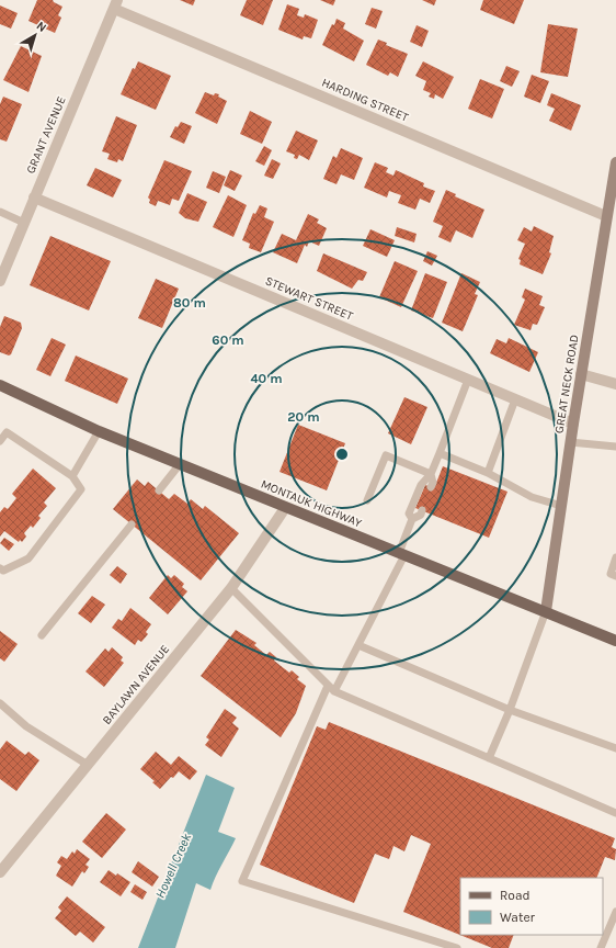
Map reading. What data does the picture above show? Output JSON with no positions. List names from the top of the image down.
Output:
{
  "streets": {
    "main road": ["GREAT NECK ROAD", "MONTAUK HIGHWAY"],
    "street": [
      "HARDING STREET",
      "GRANT AVENUE",
      "STEWART STREET",
      "BAYLAWN AVENUE"
    ]
  },
  "crossings": [
    ["HARDING STREET", "GRANT AVENUE"],
    ["HARDING STREET", "GREAT NECK ROAD"],
    ["GRANT AVENUE", "STEWART STREET"],
    ["STEWART STREET", "GREAT NECK ROAD"],
    ["GREAT NECK ROAD", "MONTAUK HIGHWAY"],
    ["MONTAUK HIGHWAY", "BAYLAWN AVENUE"]
  ],
  "water": ["Howell Creek"],
  "legend": ["Road", "Water"],
  "north": "top right",
  "rings": [
    "80 m",
    "60 m",
    "40 m",
    "20 m"
  ]
}
